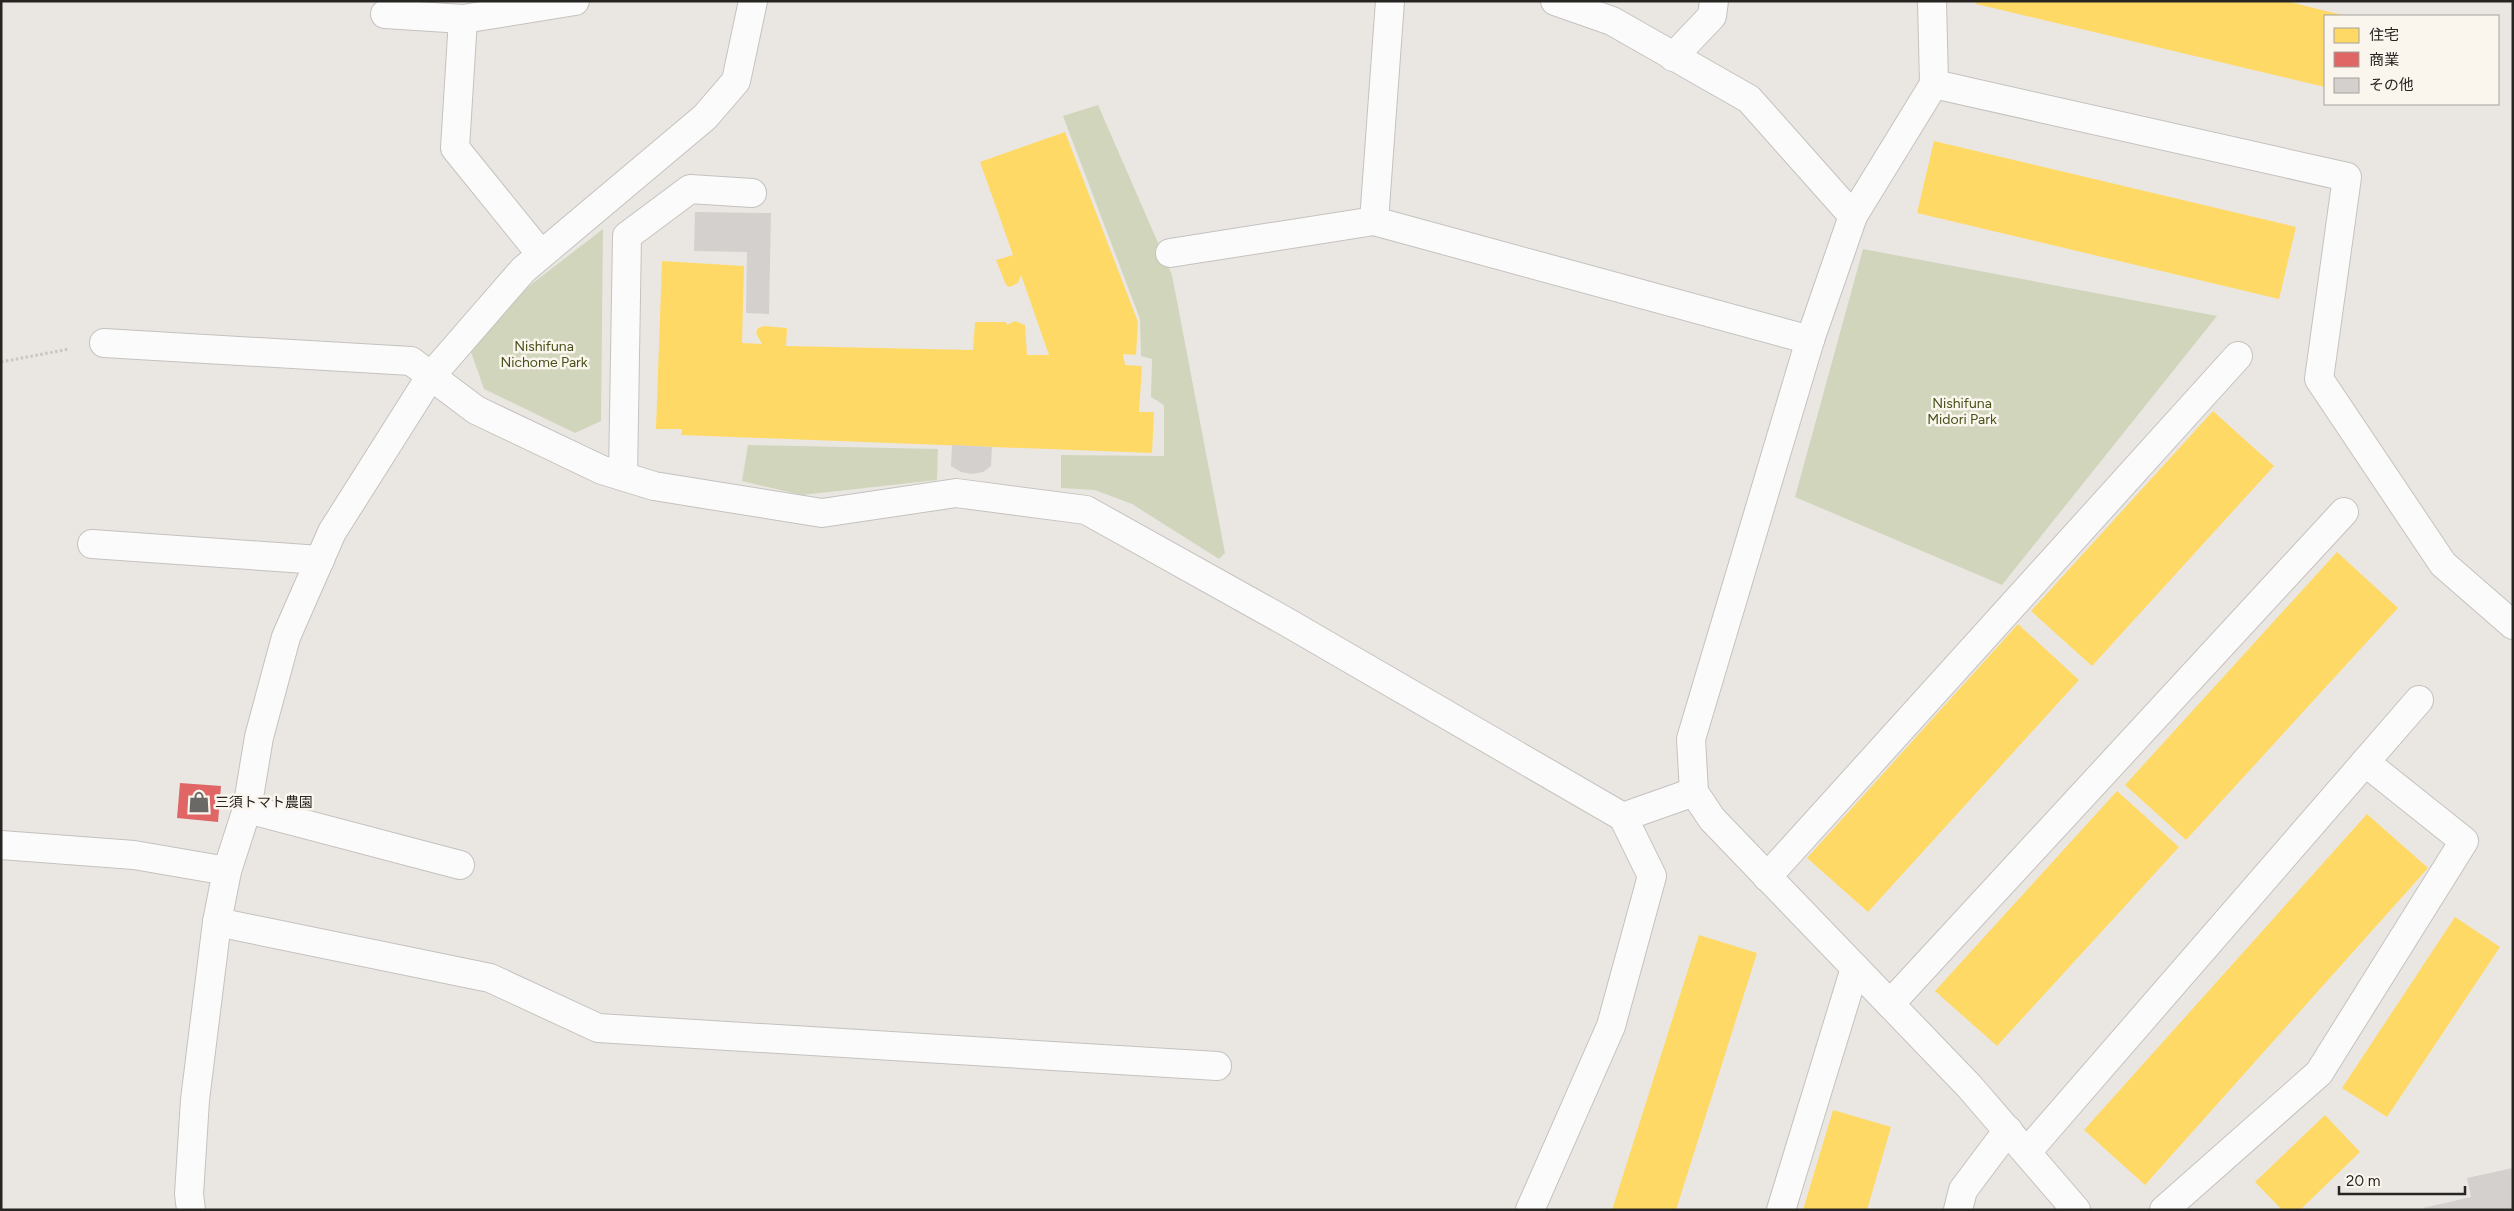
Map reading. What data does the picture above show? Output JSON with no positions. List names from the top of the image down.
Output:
{
  "parks": ["Nishifuna Nichome Park", "Nishifuna Midori Park"],
  "places": {
    "shop": ["三須トマト農園"]
  },
  "legend": ["住宅", "商業", "その他"],
  "scale_bar": "20 m"
}
